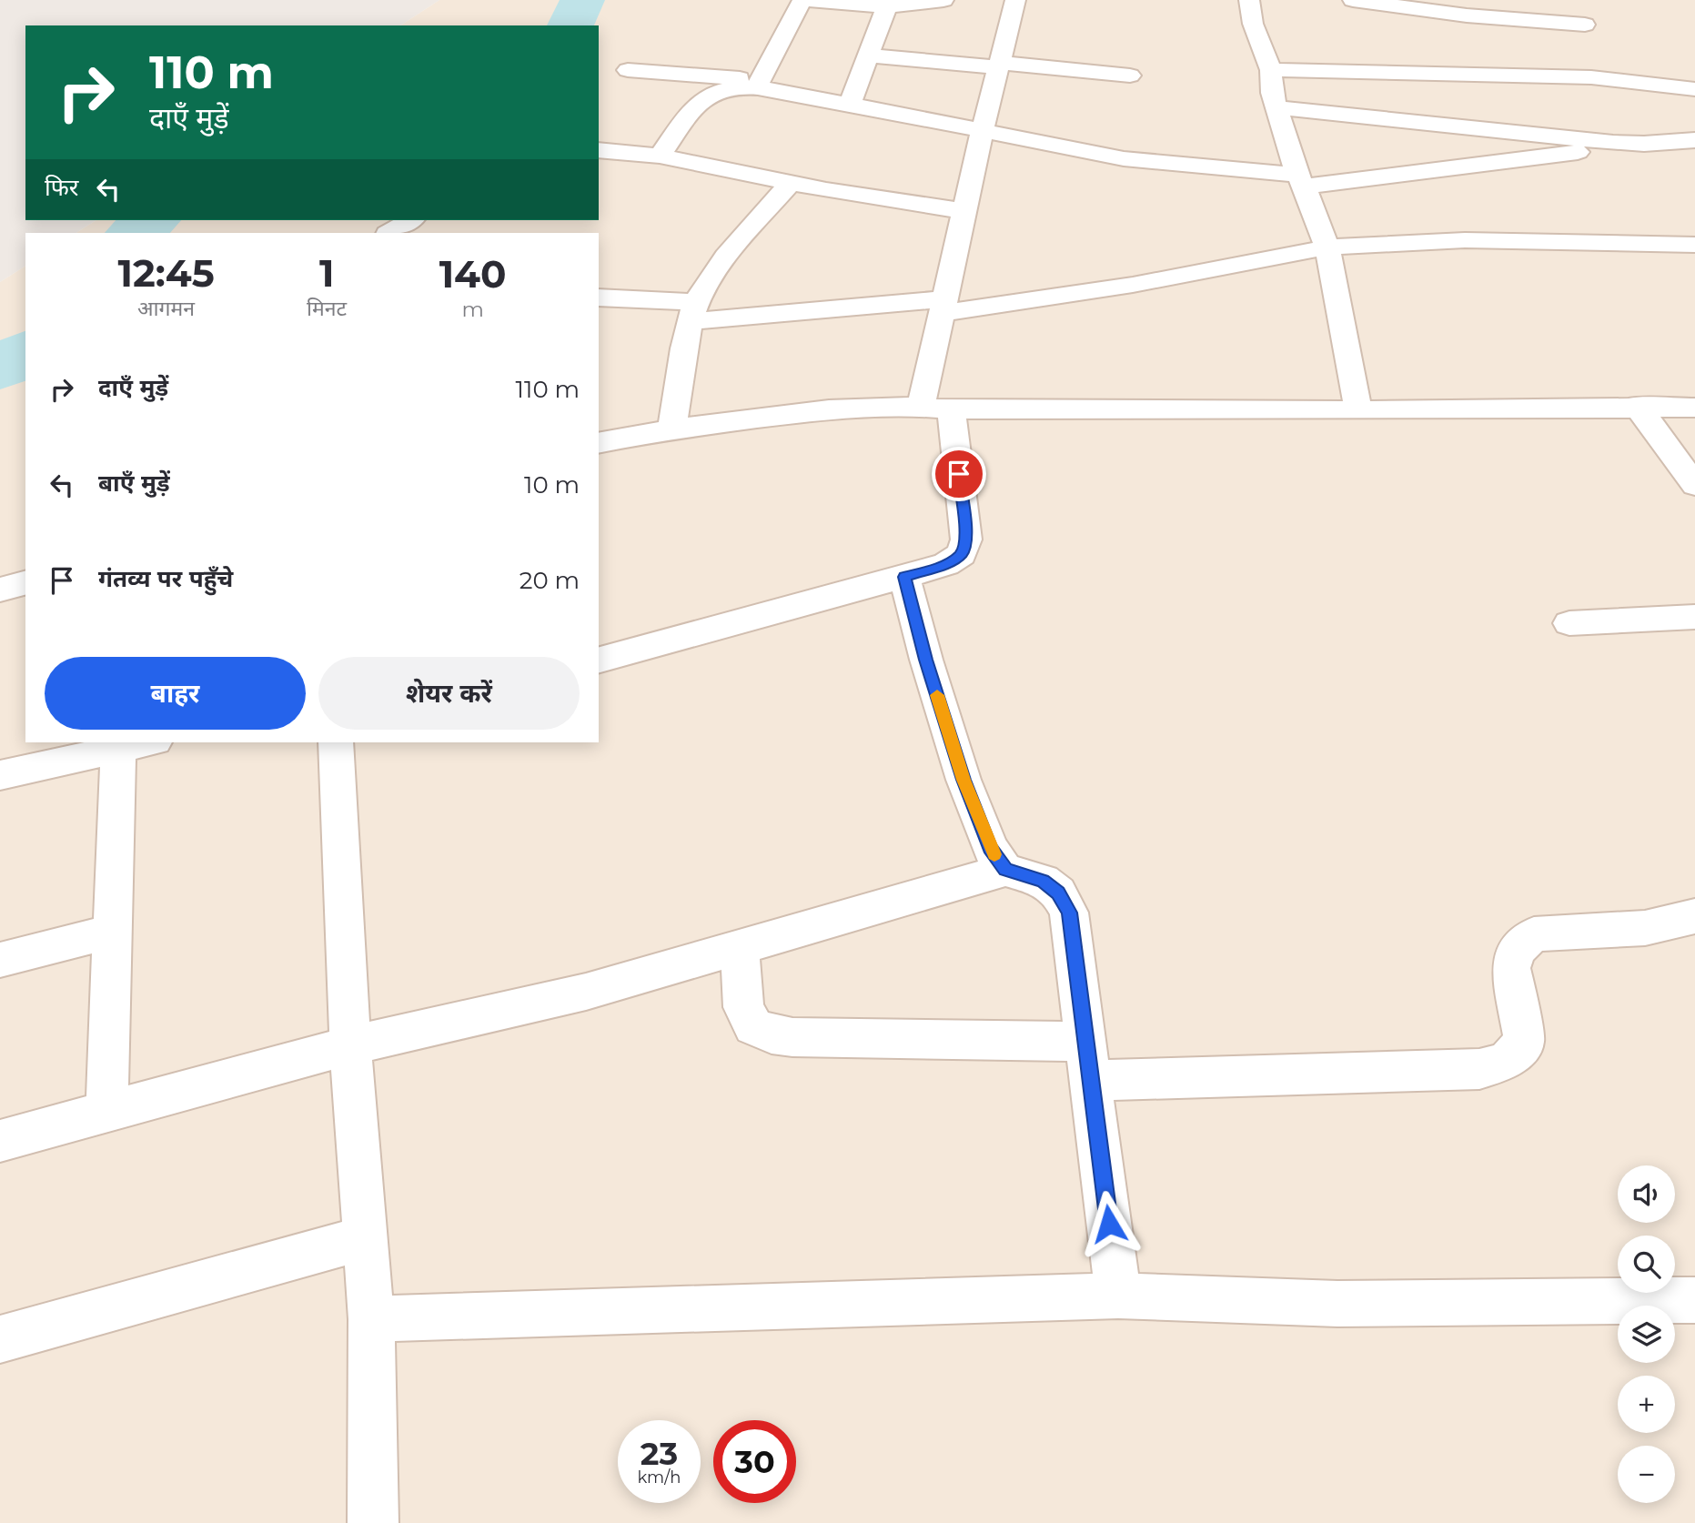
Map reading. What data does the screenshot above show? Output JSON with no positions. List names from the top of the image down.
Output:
{
  "page": {
    "turn": ["110 m", "दाएँ मुड़ें"],
    "then": "फिर",
    "eta": [
      "12:45",
      "आगमन",
      "1",
      "मिनट",
      "140",
      "m"
    ],
    "list": [
      {
        "name": "दाएँ मुड़ें",
        "value": "110 m"
      },
      {
        "name": "बाएँ मुड़ें",
        "value": "10 m"
      },
      {
        "name": "गंतव्य पर पहुँचे",
        "value": "20 m"
      }
    ],
    "buttons": ["बाहर", "शेयर करें"],
    "map_buttons": ["+", "−"],
    "speed": "23 km/h",
    "limit": "30"
  }
}
